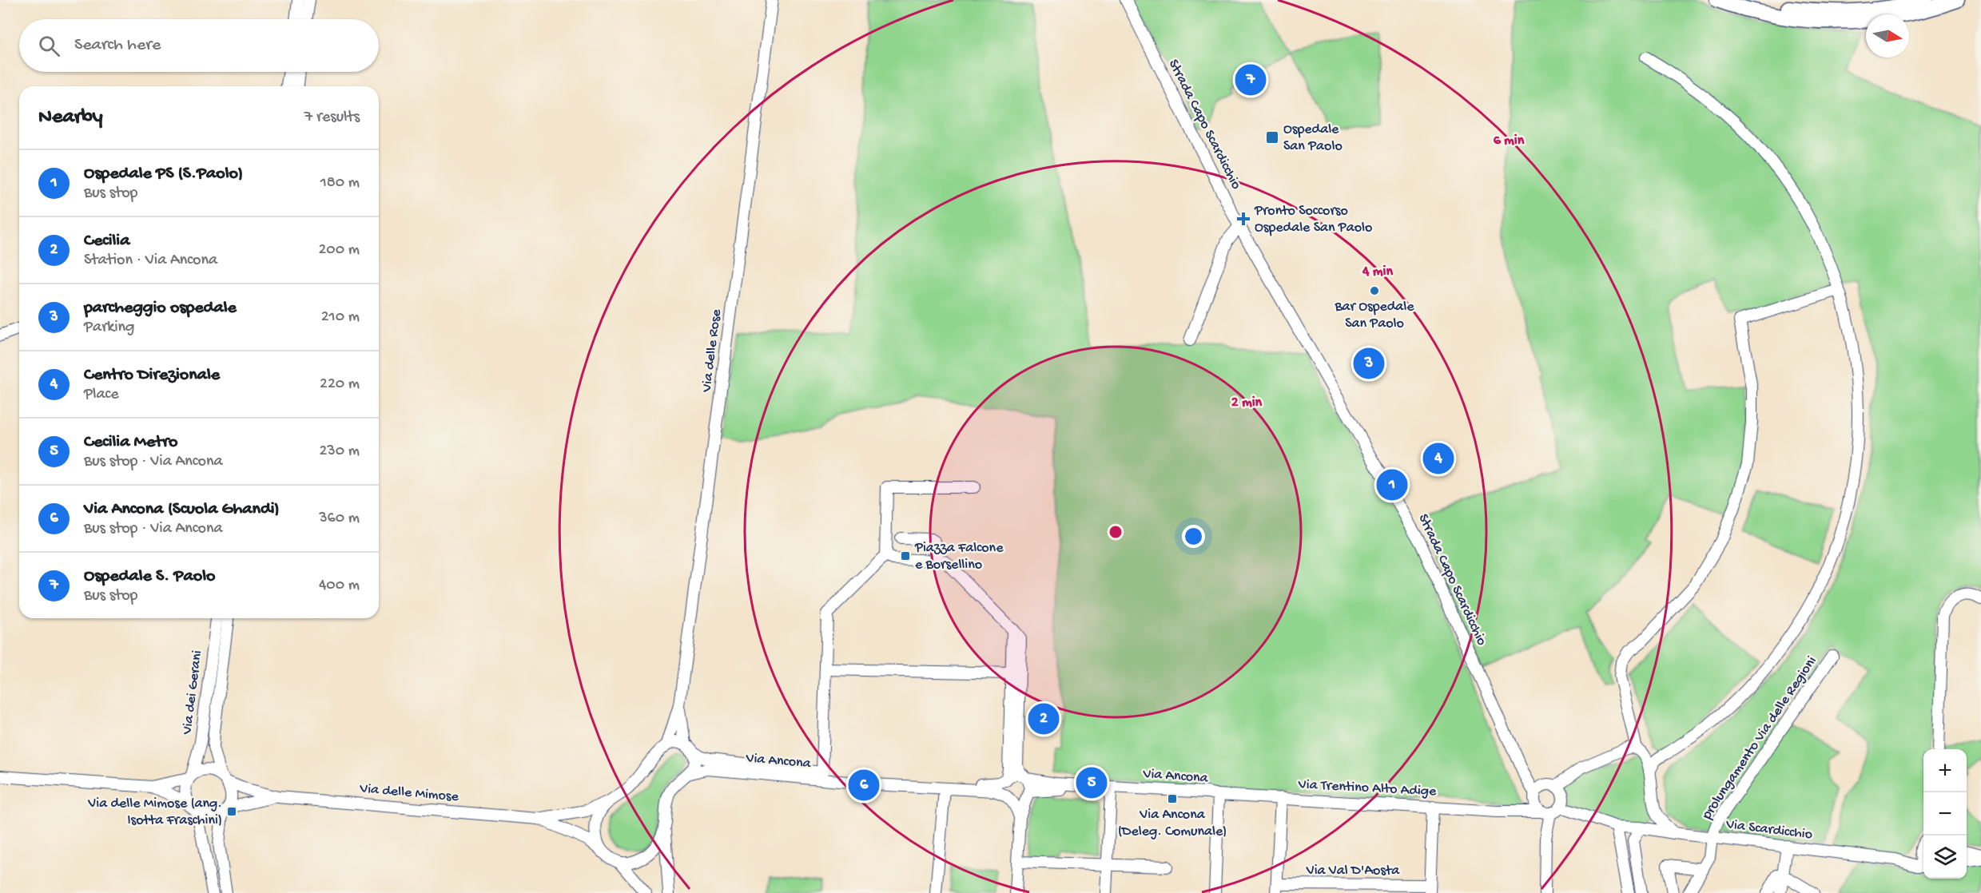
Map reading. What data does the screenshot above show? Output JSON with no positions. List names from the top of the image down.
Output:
{
  "streets": {
    "street": [
      "Strada Capo Scardicchio",
      "Via delle Rose",
      "Via dei Gerani",
      "prolungamento Via delle Regioni",
      "Via Ancona",
      "Via Trentino Alto Adige",
      "Via delle Mimose",
      "Via Scardicchio",
      "Via Val D'Aosta"
    ]
  },
  "crossings": [
    ["Strada Capo Scardicchio", "Via Trentino Alto Adige"],
    ["Via delle Rose", "Via Ancona"],
    ["Via delle Rose", "Via delle Mimose"],
    ["Via dei Gerani", "Via delle Mimose"],
    ["prolungamento Via delle Regioni", "Via Scardicchio"],
    ["Via Ancona", "Via Trentino Alto Adige"],
    ["Via Ancona", "Via delle Mimose"]
  ],
  "places": {
    "transit": [
      "Ospedale San Paolo",
      "Piazza Falcone e Borsellino",
      "Via Ancona (Deleg. Comunale)",
      "Via delle Mimose (ang. Isotta Fraschini)"
    ],
    "health": ["Pronto Soccorso Ospedale San Paolo"],
    "other": ["Bar Ospedale San Paolo"]
  },
  "north": "right",
  "page": {
    "search": "Search here",
    "pins": [
      "7",
      "3",
      "4",
      "1",
      "2",
      "5",
      "6"
    ],
    "heading": ["Nearby", "7 results"],
    "list": [
      {
        "mark": "1",
        "name": "Ospedale PS (S.Paolo)",
        "note": "Bus stop",
        "value": "180 m"
      },
      {
        "mark": "2",
        "name": "Cecilia",
        "note": "Station · Via Ancona",
        "value": "200 m"
      },
      {
        "mark": "3",
        "name": "parcheggio ospedale",
        "note": "Parking",
        "value": "210 m"
      },
      {
        "mark": "4",
        "name": "Centro Direzionale",
        "note": "Place",
        "value": "220 m"
      },
      {
        "mark": "5",
        "name": "Cecilia Metro",
        "note": "Bus stop · Via Ancona",
        "value": "230 m"
      },
      {
        "mark": "6",
        "name": "Via Ancona (Scuola Ghandi)",
        "note": "Bus stop · Via Ancona",
        "value": "360 m"
      },
      {
        "mark": "7",
        "name": "Ospedale S. Paolo",
        "note": "Bus stop",
        "value": "400 m"
      }
    ],
    "map_buttons": ["+", "−"]
  },
  "rings": ["6 min", "4 min", "2 min"]
}
